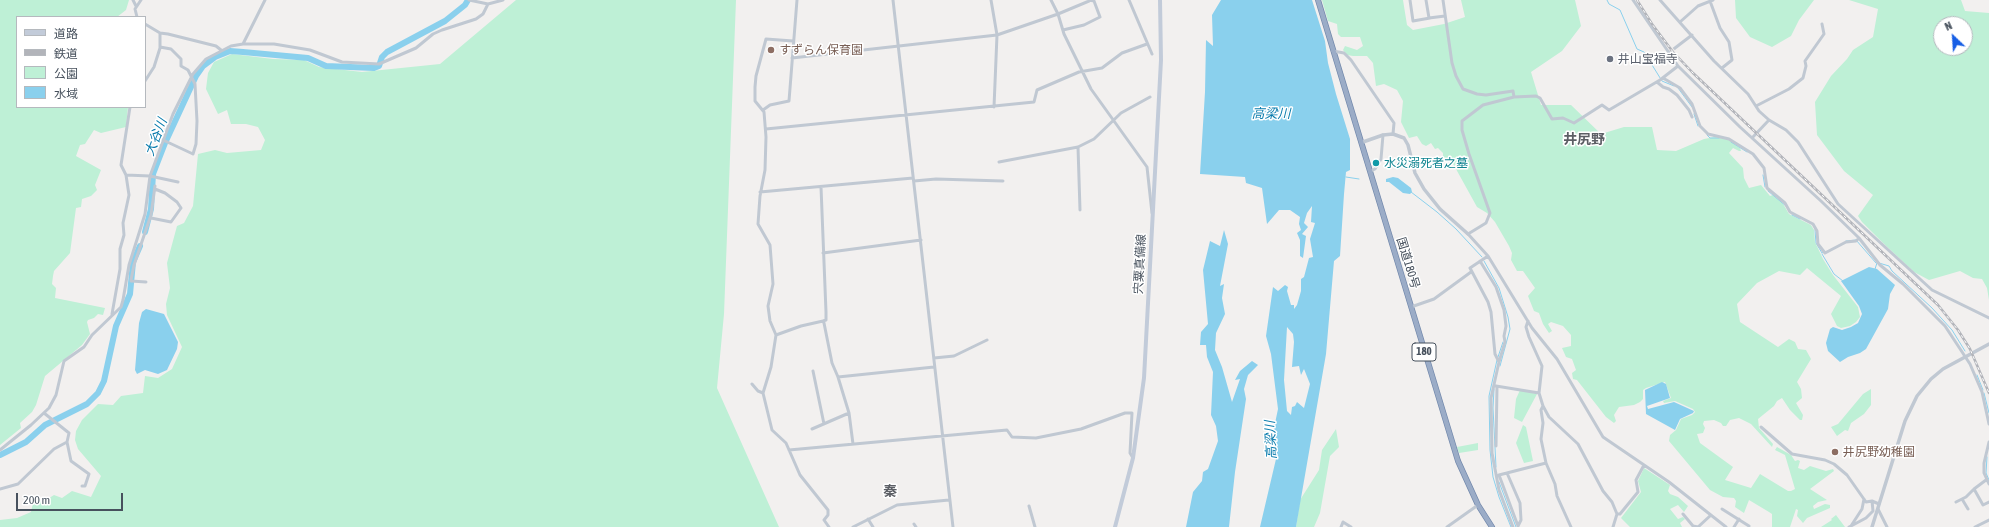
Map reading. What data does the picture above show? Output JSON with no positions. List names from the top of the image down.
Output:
{
  "streets": {
    "highway": ["国道180号", "180"],
    "main road": ["宍粟真備線"]
  },
  "districts": ["井尻野", "秦"],
  "water": ["高梁川", "大谷川"],
  "places": [
    "すずらん保育園",
    "井山宝福寺",
    "水災溺死者之墓",
    "井尻野幼稚園"
  ],
  "legend": [
    "道路",
    "鉄道",
    "公園",
    "水域"
  ],
  "scale_bar": "200 m",
  "north": "top left"
}
